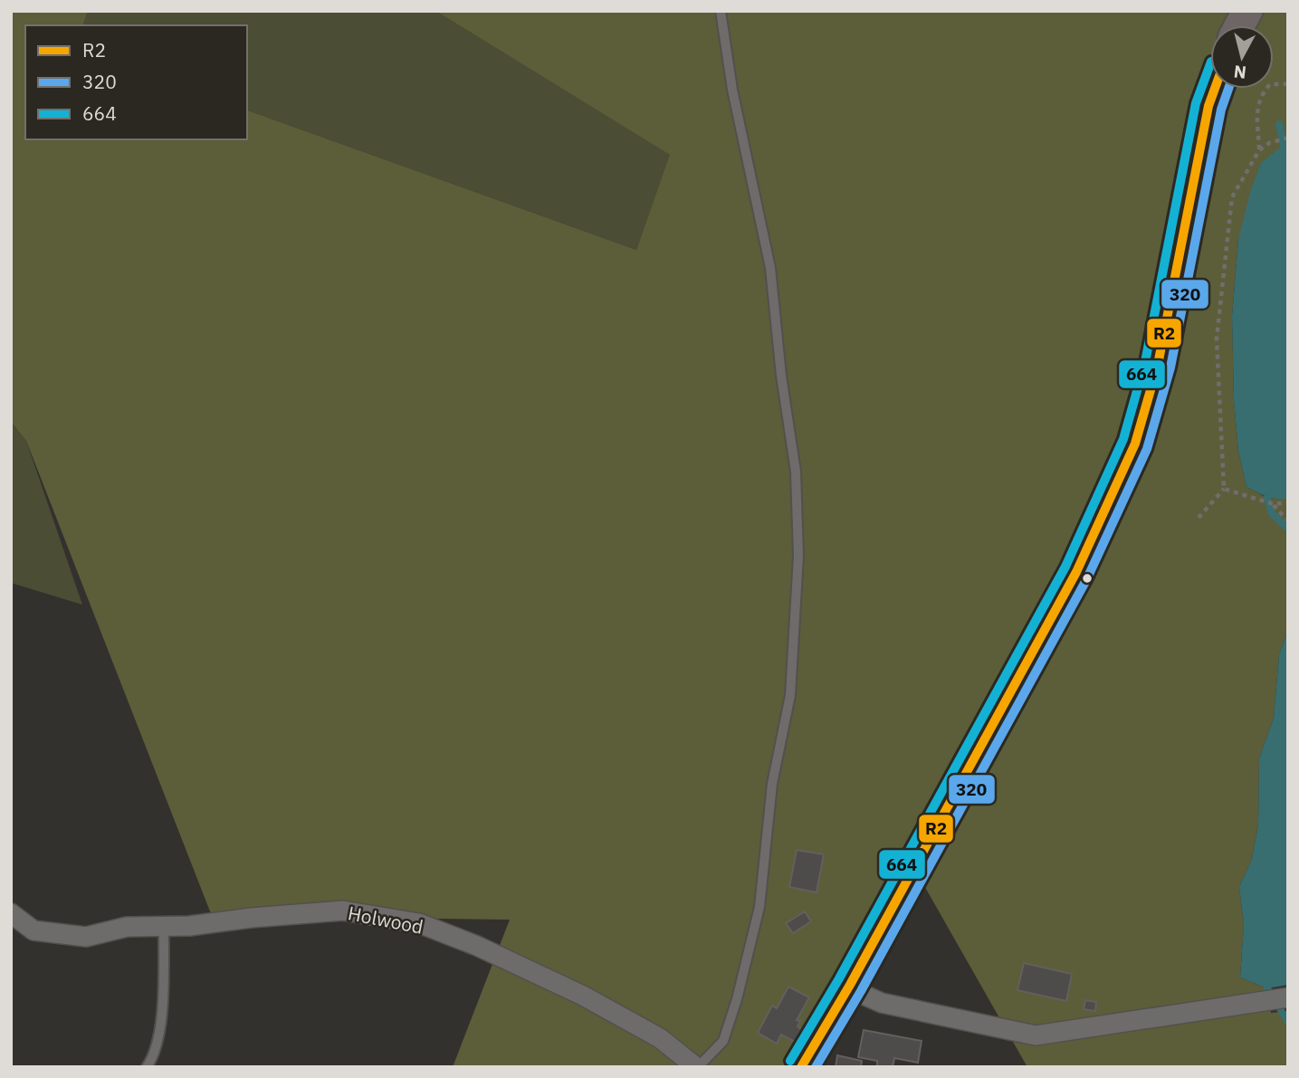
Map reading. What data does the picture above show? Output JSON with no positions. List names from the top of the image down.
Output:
{
  "streets": {
    "street": ["Holwood"]
  },
  "lines": ["transit line 664", "transit line R2", "transit line 320"],
  "legend": ["R2", "320", "664"],
  "north": "bottom"
}
